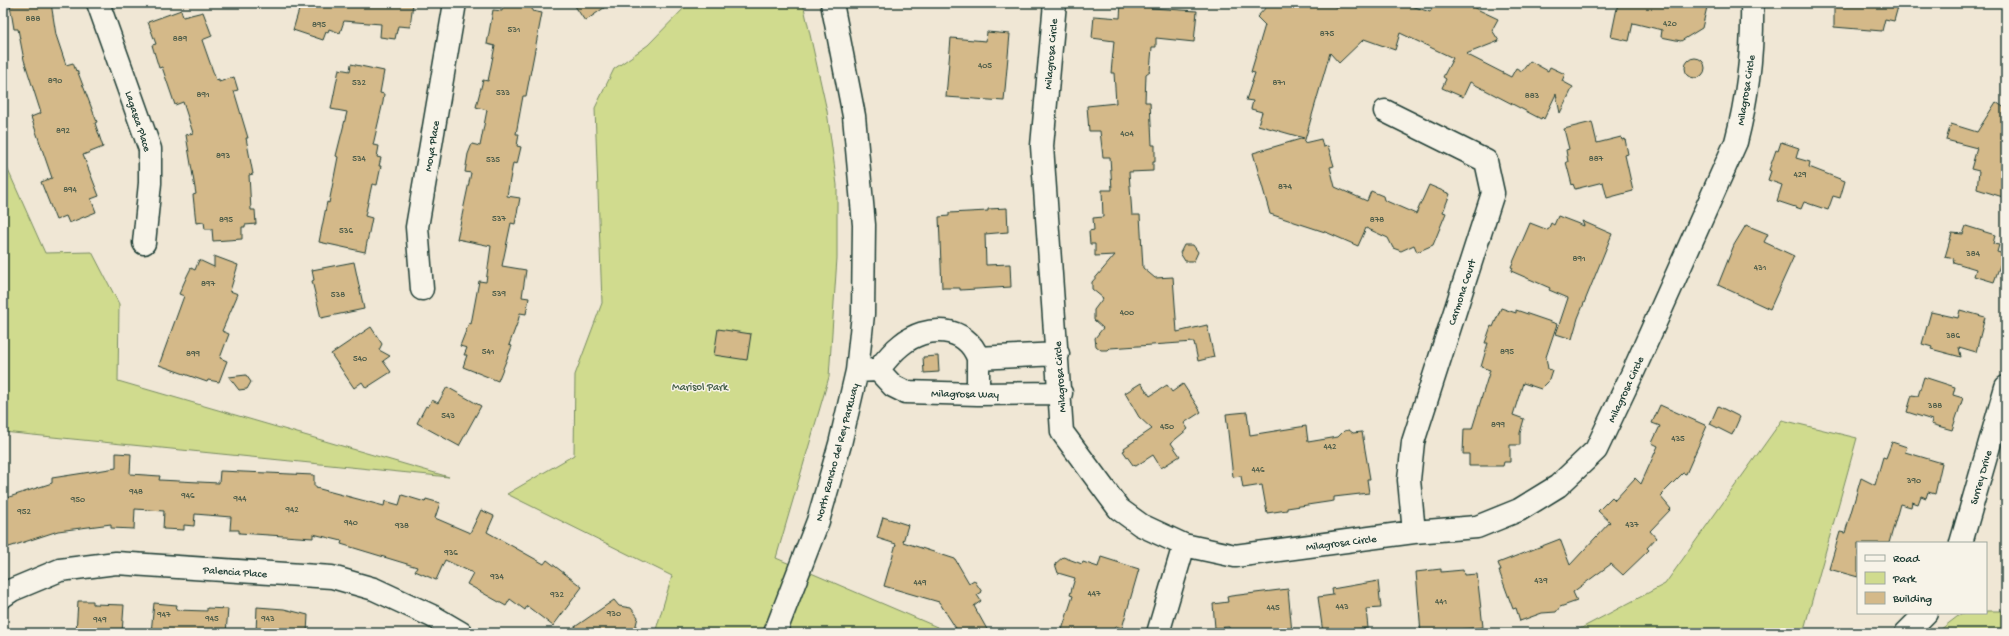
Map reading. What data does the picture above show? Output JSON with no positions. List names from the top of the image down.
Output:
{
  "streets": {
    "street": [
      "Milagrosa Circle",
      "Lagasca Place",
      "Moya Place",
      "Carmona Court",
      "Milagrosa Way",
      "North Rancho del Rey Parkway",
      "Surrey Drive",
      "Palencia Place"
    ]
  },
  "crossings": [
    ["Milagrosa Circle", "Carmona Court"],
    ["Milagrosa Circle", "Milagrosa Way"],
    ["Milagrosa Way", "North Rancho del Rey Parkway"]
  ],
  "parks": ["Marisol Park"],
  "house_numbers": [
    "888",
    "420",
    "895",
    "531",
    "875",
    "889",
    "405",
    "890",
    "532",
    "871",
    "533",
    "891",
    "883",
    "892",
    "404",
    "893",
    "534",
    "887",
    "535",
    "429",
    "874",
    "894",
    "537",
    "895",
    "878",
    "536",
    "384",
    "891",
    "431",
    "897",
    "539",
    "538",
    "400",
    "386",
    "541",
    "895",
    "899",
    "540",
    "388",
    "543",
    "899",
    "450",
    "435",
    "442",
    "446",
    "390",
    "948",
    "946",
    "944",
    "950",
    "942",
    "952",
    "940",
    "437",
    "938",
    "936",
    "934",
    "439",
    "449",
    "447",
    "932",
    "441",
    "443",
    "445",
    "930",
    "947",
    "945",
    "943",
    "949"
  ],
  "legend": ["Road", "Park", "Building"]
}
